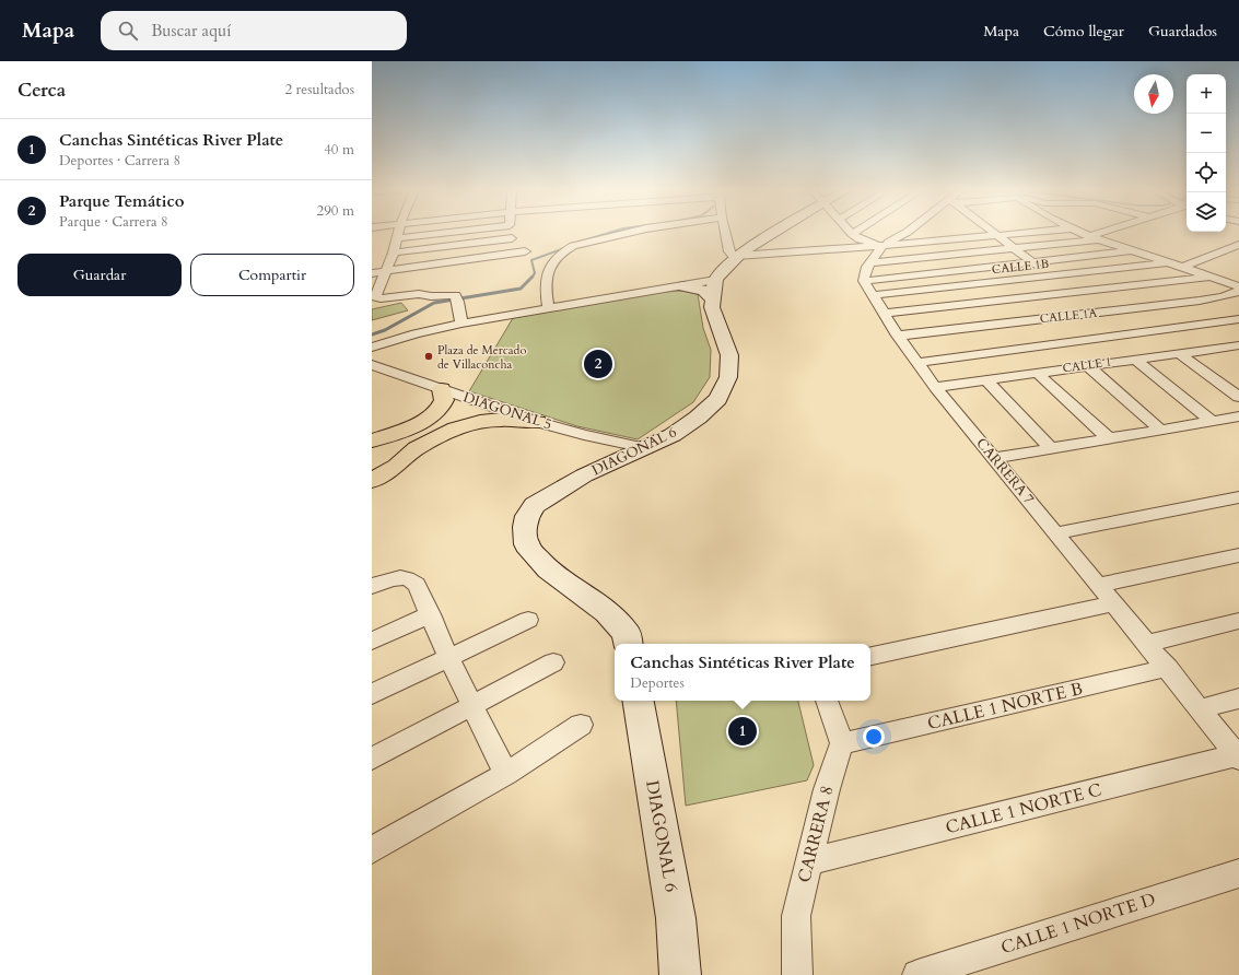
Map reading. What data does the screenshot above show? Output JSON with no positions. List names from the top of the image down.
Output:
{
  "streets": {
    "street": [
      "CALLE 1B",
      "CALLE 1A",
      "CALLE 1",
      "DIAGONAL 5",
      "DIAGONAL 6",
      "CARRERA 7",
      "CALLE 1 NORTE B",
      "CALLE 1 NORTE C",
      "CARRERA 8",
      "CALLE 1 NORTE D"
    ]
  },
  "crossings": [
    ["CALLE 1B", "CARRERA 7"],
    ["CALLE 1A", "CARRERA 7"],
    ["CALLE 1", "CARRERA 7"],
    ["DIAGONAL 5", "DIAGONAL 6"],
    ["CARRERA 7", "CALLE 1 NORTE B"],
    ["CARRERA 7", "CALLE 1 NORTE C"],
    ["CALLE 1 NORTE B", "CARRERA 8"],
    ["CALLE 1 NORTE C", "CARRERA 8"]
  ],
  "places": ["Plaza de Mercado de Villaconcha"],
  "north": "bottom",
  "page": {
    "header": "Mapa",
    "search": "Buscar aquí",
    "nav": ["Mapa", "Cómo llegar", "Guardados"],
    "heading": ["Cerca", "2 resultados"],
    "map_buttons": ["+", "−"],
    "list": [
      {
        "mark": "1",
        "name": "Canchas Sintéticas River Plate",
        "note": "Deportes · Carrera 8",
        "value": "40 m"
      },
      {
        "mark": "2",
        "name": "Parque Temático",
        "note": "Parque · Carrera 8",
        "value": "290 m"
      }
    ],
    "buttons": ["Guardar", "Compartir"],
    "pins": ["2", "1"],
    "popup": ["Canchas Sintéticas River Plate", "Deportes"]
  }
}
